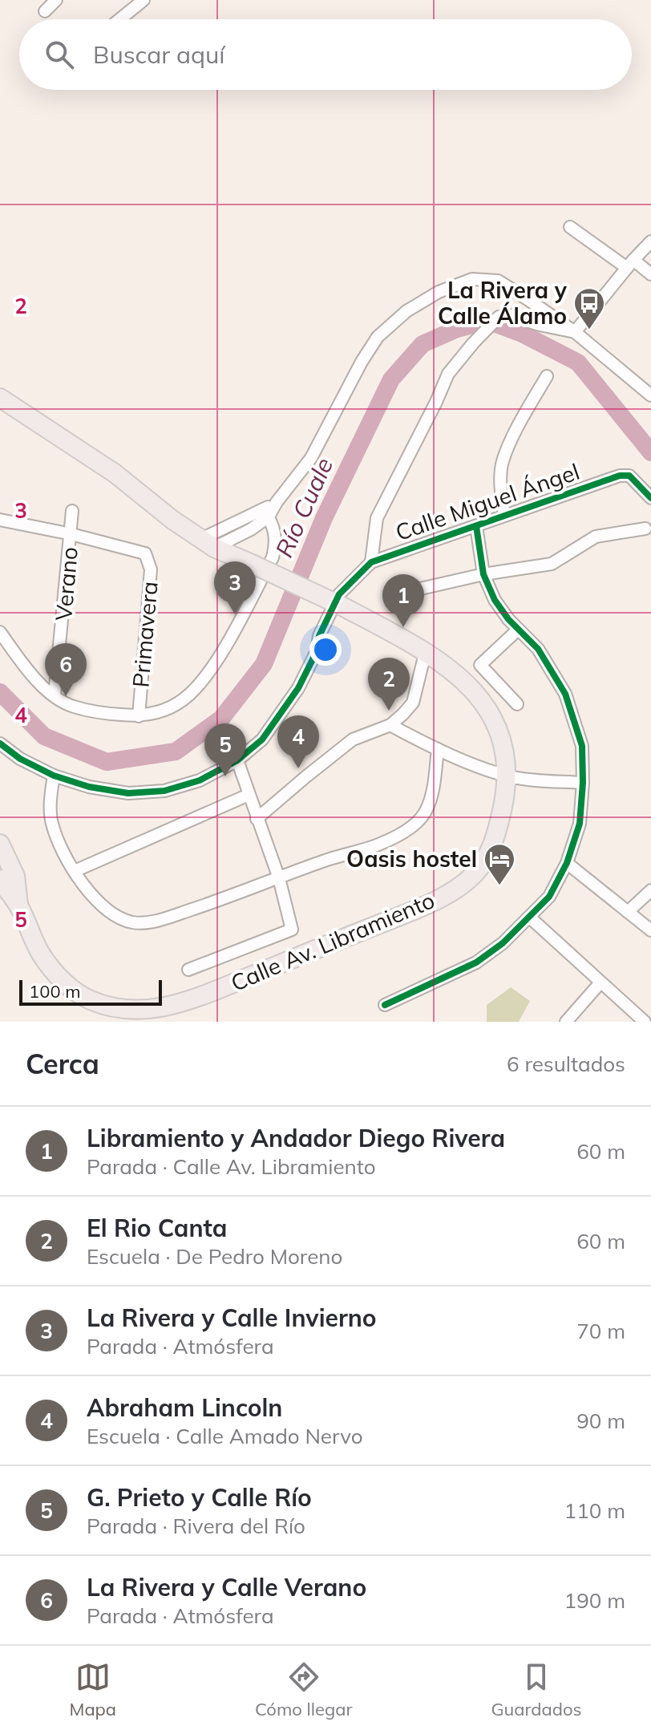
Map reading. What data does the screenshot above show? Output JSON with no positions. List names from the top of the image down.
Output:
{
  "streets": {
    "main road": ["Calle Av. Libramiento"],
    "street": ["Calle Miguel Ángel", "Verano", "Primavera"]
  },
  "crossings": [
    ["Calle Miguel Ángel", "Calle Av. Libramiento"],
    ["Verano", "Primavera"]
  ],
  "water": ["Río Cuale"],
  "places": {
    "bus stop": ["La Rivera y Calle Álamo"],
    "hotel": ["Oasis hostel"]
  },
  "scale_bar": "100 m",
  "page": {
    "search": "Buscar aquí",
    "pins": [
      "3",
      "1",
      "6",
      "2",
      "4",
      "5"
    ],
    "scale": "100 m",
    "heading": ["Cerca", "6 resultados"],
    "list": [
      {
        "mark": "1",
        "name": "Libramiento y Andador Diego Rivera",
        "note": "Parada · Calle Av. Libramiento",
        "value": "60 m"
      },
      {
        "mark": "2",
        "name": "El Rio Canta",
        "note": "Escuela · De Pedro Moreno",
        "value": "60 m"
      },
      {
        "mark": "3",
        "name": "La Rivera y Calle Invierno",
        "note": "Parada · Atmósfera",
        "value": "70 m"
      },
      {
        "mark": "4",
        "name": "Abraham Lincoln",
        "note": "Escuela · Calle Amado Nervo",
        "value": "90 m"
      },
      {
        "mark": "5",
        "name": "G. Prieto y Calle Río",
        "note": "Parada · Rivera del Río",
        "value": "110 m"
      },
      {
        "mark": "6",
        "name": "La Rivera y Calle Verano",
        "note": "Parada · Atmósfera",
        "value": "190 m"
      }
    ],
    "nav": ["Mapa", "Cómo llegar", "Guardados"]
  },
  "grid": {
    "rows": [
      "2",
      "3",
      "4",
      "5"
    ]
  }
}
